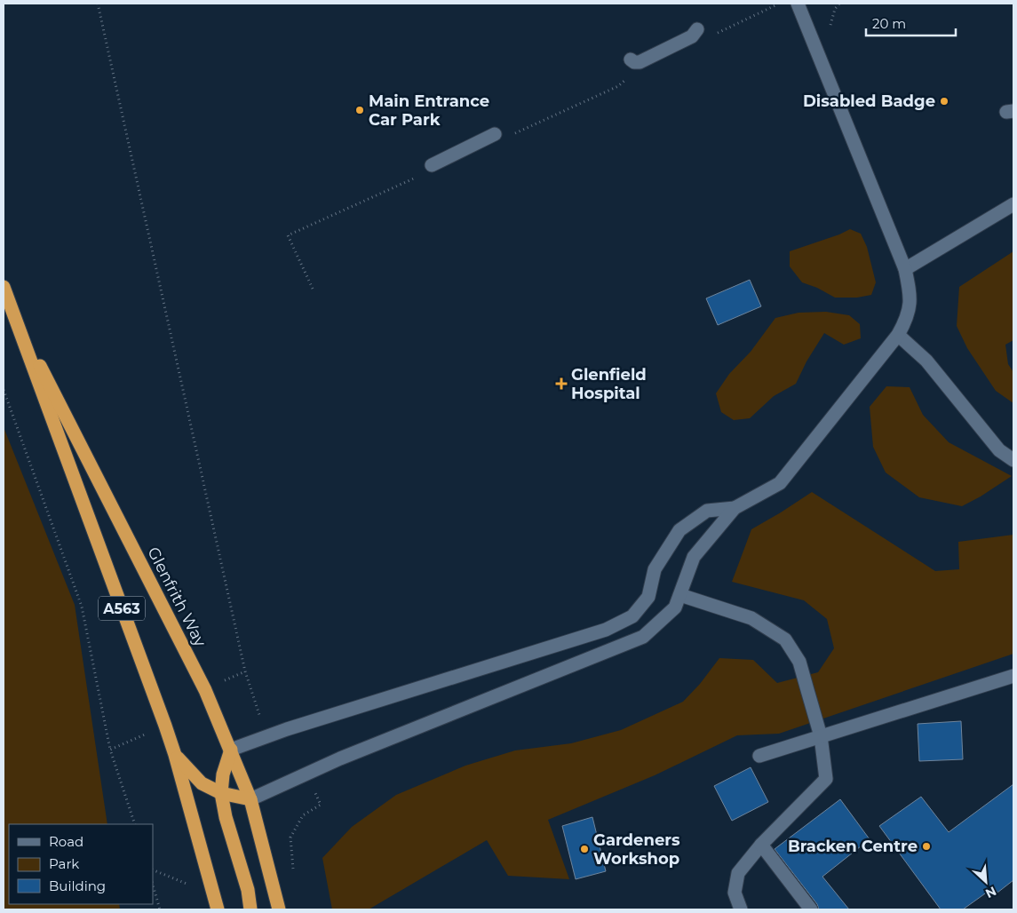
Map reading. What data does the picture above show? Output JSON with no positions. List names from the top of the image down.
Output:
{
  "streets": {
    "highway": ["Glenfrith Way", "A563"]
  },
  "crossings": [
    ["Glenfrith Way", "A563"]
  ],
  "places": {
    "other": [
      "Disabled Badge",
      "Main Entrance Car Park",
      "Bracken Centre",
      "Gardeners Workshop"
    ],
    "health": ["Glenfield Hospital"]
  },
  "legend": ["Road", "Park", "Building"],
  "scale_bar": "20 m",
  "north": "bottom right"
}
